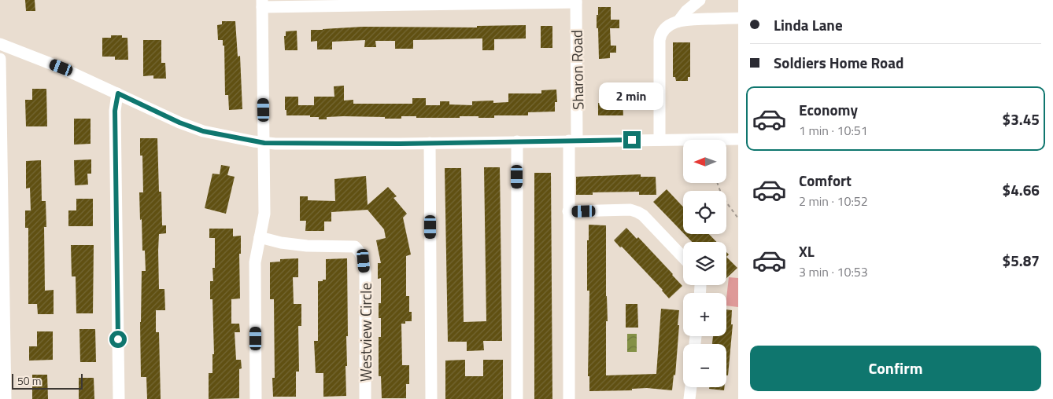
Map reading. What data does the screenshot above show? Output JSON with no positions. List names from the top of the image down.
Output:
{
  "streets": {
    "street": ["Sharon Road", "Westview Circle"]
  },
  "scale_bar": "50 m",
  "north": "left",
  "page": {
    "banner": ["Linda Lane", "Soldiers Home Road"],
    "bubble": "2 min",
    "list": [
      {
        "name": "Economy",
        "note": "1 min · 10:51",
        "value": "$3.45"
      },
      {
        "name": "Comfort",
        "note": "2 min · 10:52",
        "value": "$4.66"
      },
      {
        "name": "XL",
        "note": "3 min · 10:53",
        "value": "$5.87"
      }
    ],
    "map_buttons": ["+", "−"],
    "buttons": "Confirm",
    "scale": "50 m"
  }
}
